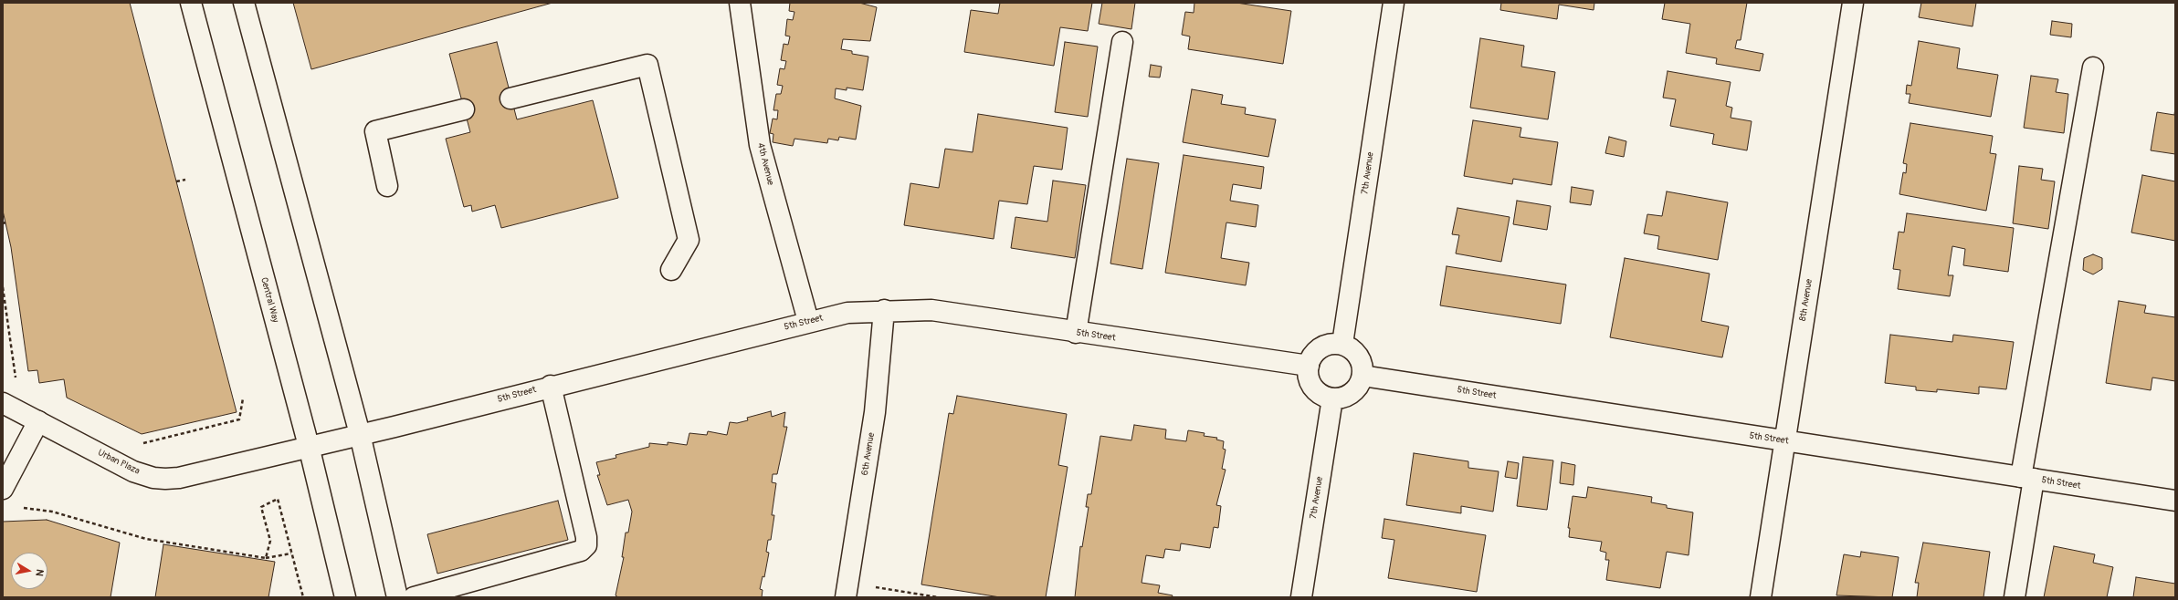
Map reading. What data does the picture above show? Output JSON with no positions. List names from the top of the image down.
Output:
{
  "streets": {
    "street": [
      "4th Avenue",
      "7th Avenue",
      "Central Way",
      "8th Avenue",
      "5th Street",
      "6th Avenue",
      "Urban Plaza"
    ]
  },
  "crossings": [
    ["4th Avenue", "5th Street"],
    ["7th Avenue", "5th Street"],
    ["Central Way", "5th Street"],
    ["Central Way", "Urban Plaza"],
    ["8th Avenue", "5th Street"],
    ["5th Street", "6th Avenue"],
    ["5th Street", "Urban Plaza"]
  ],
  "north": "right"
}
